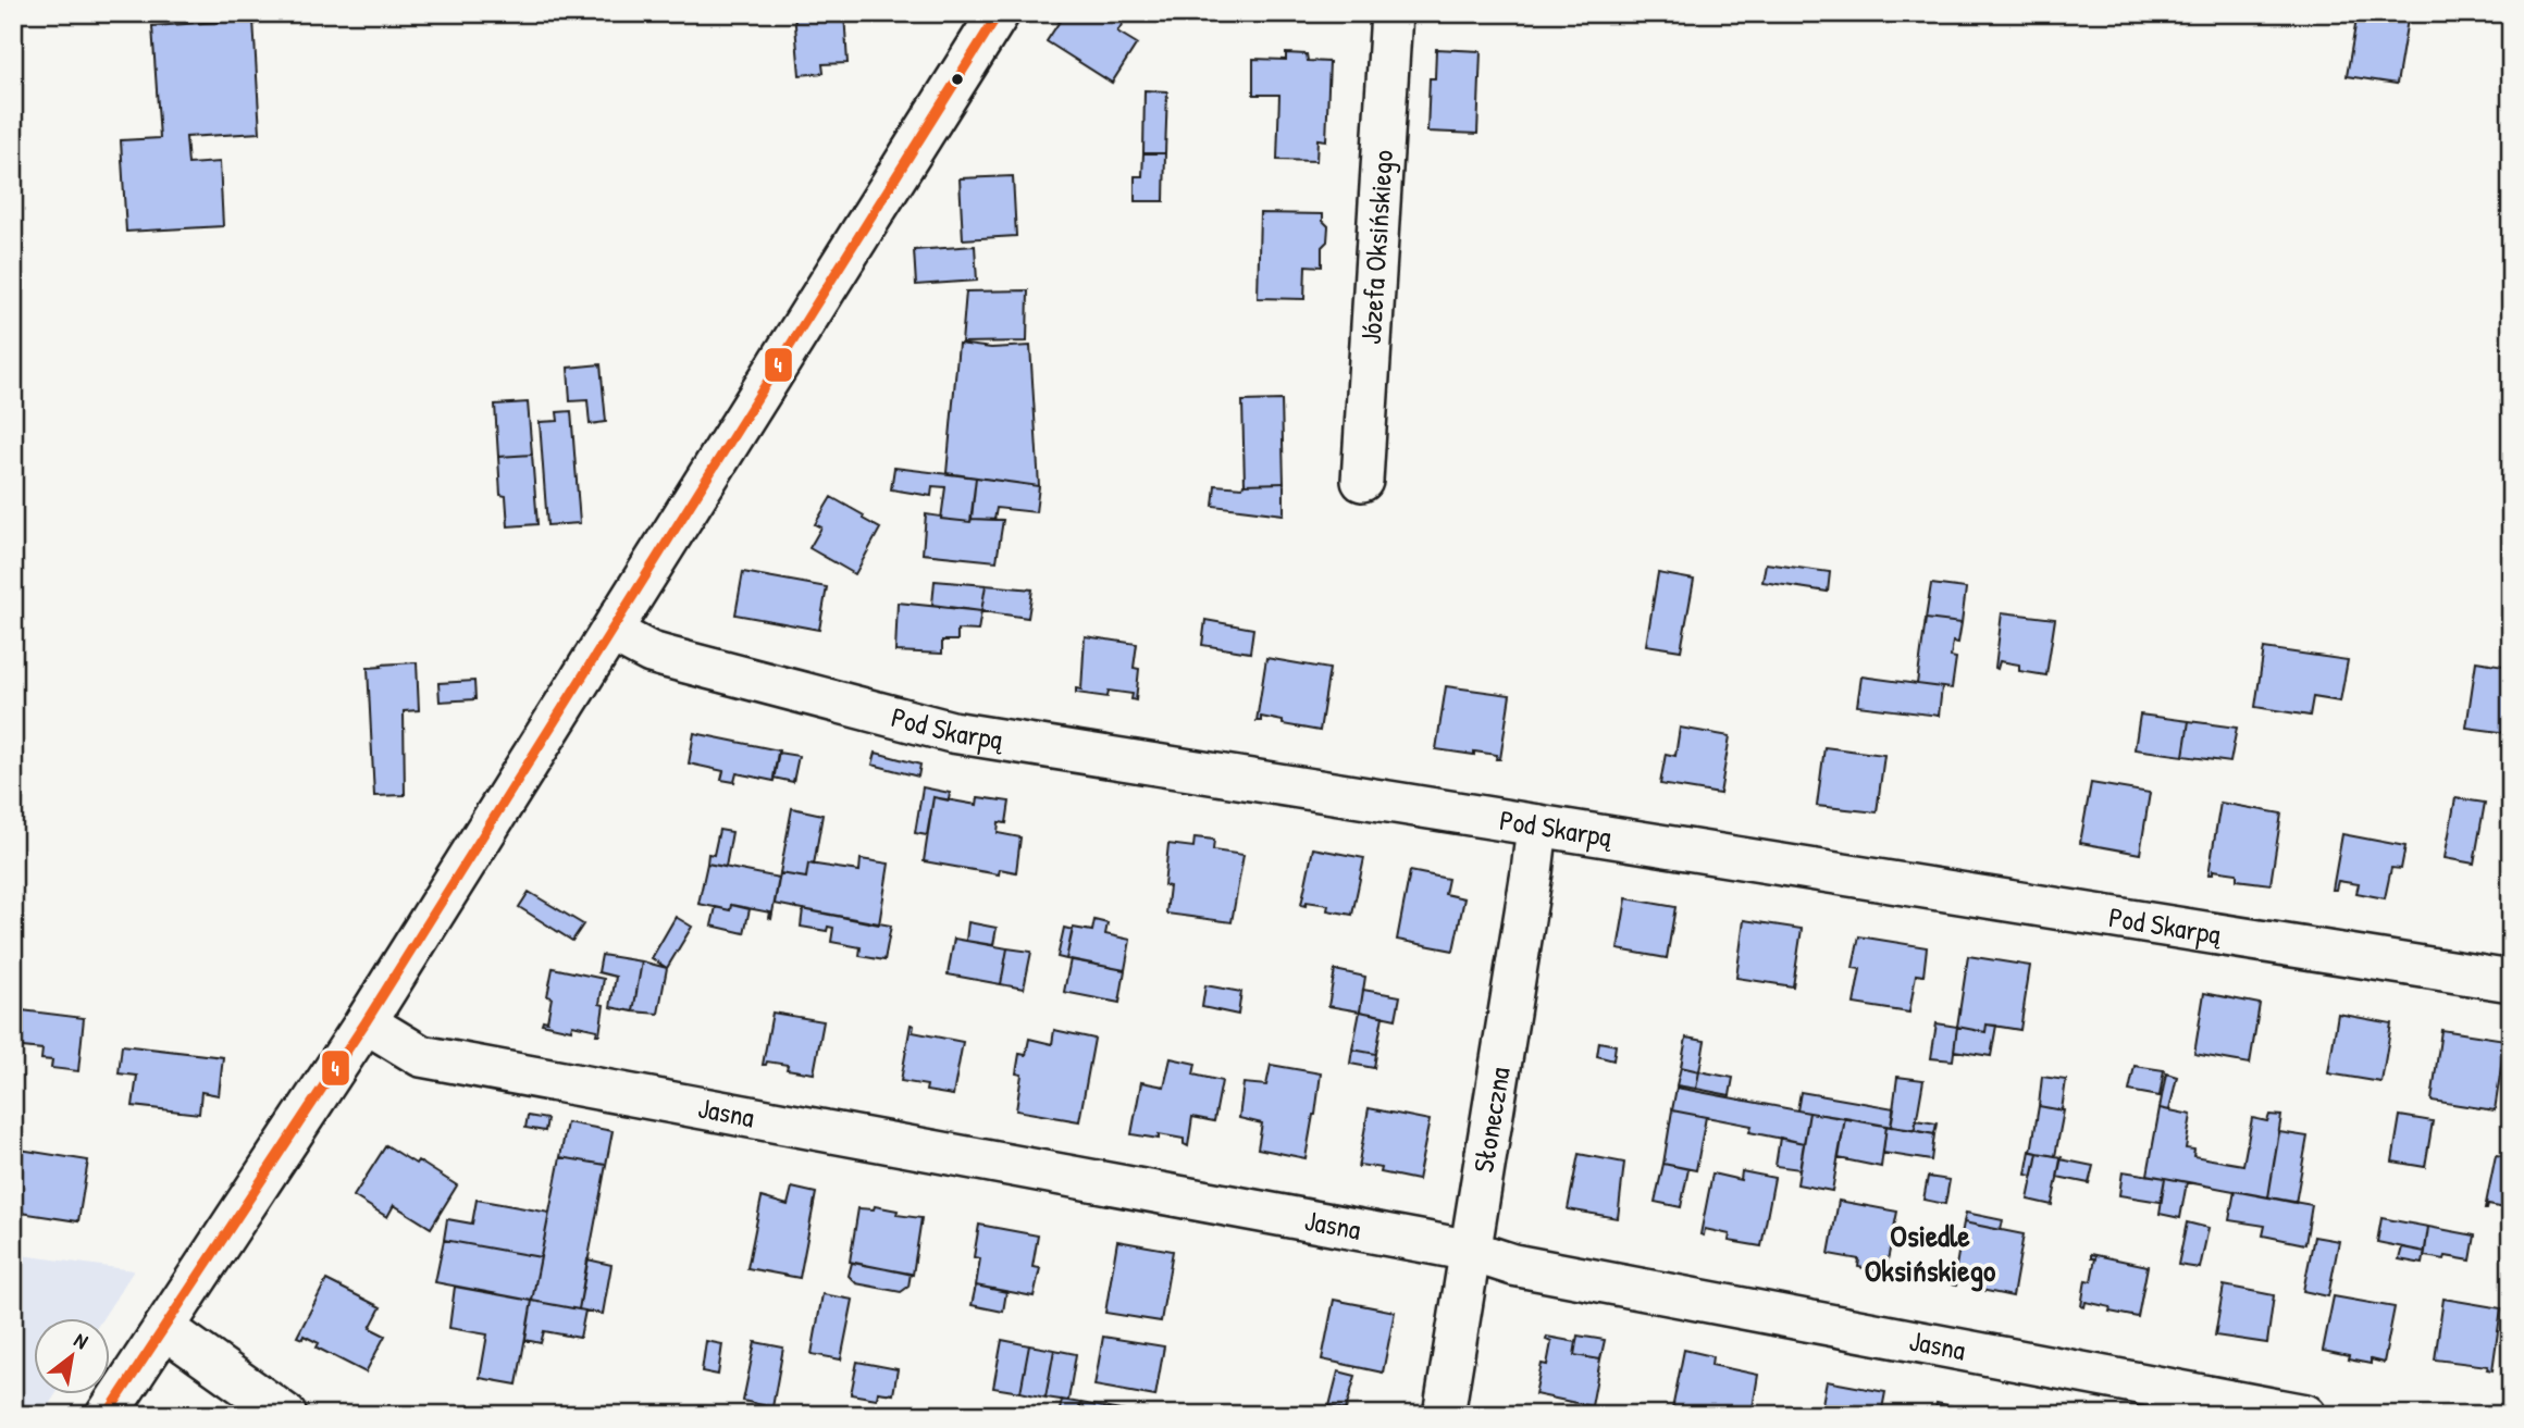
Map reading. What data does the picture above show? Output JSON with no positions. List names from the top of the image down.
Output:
{
  "streets": {
    "street": [
      "Józefa Oksińskiego",
      "Pod Skarpą",
      "Jasna",
      "Słoneczna"
    ]
  },
  "crossings": [
    ["Pod Skarpą", "Słoneczna"],
    ["Jasna", "Słoneczna"]
  ],
  "districts": ["Osiedle Oksińskiego"],
  "lines": ["transit line 4"],
  "north": "top right"
}
